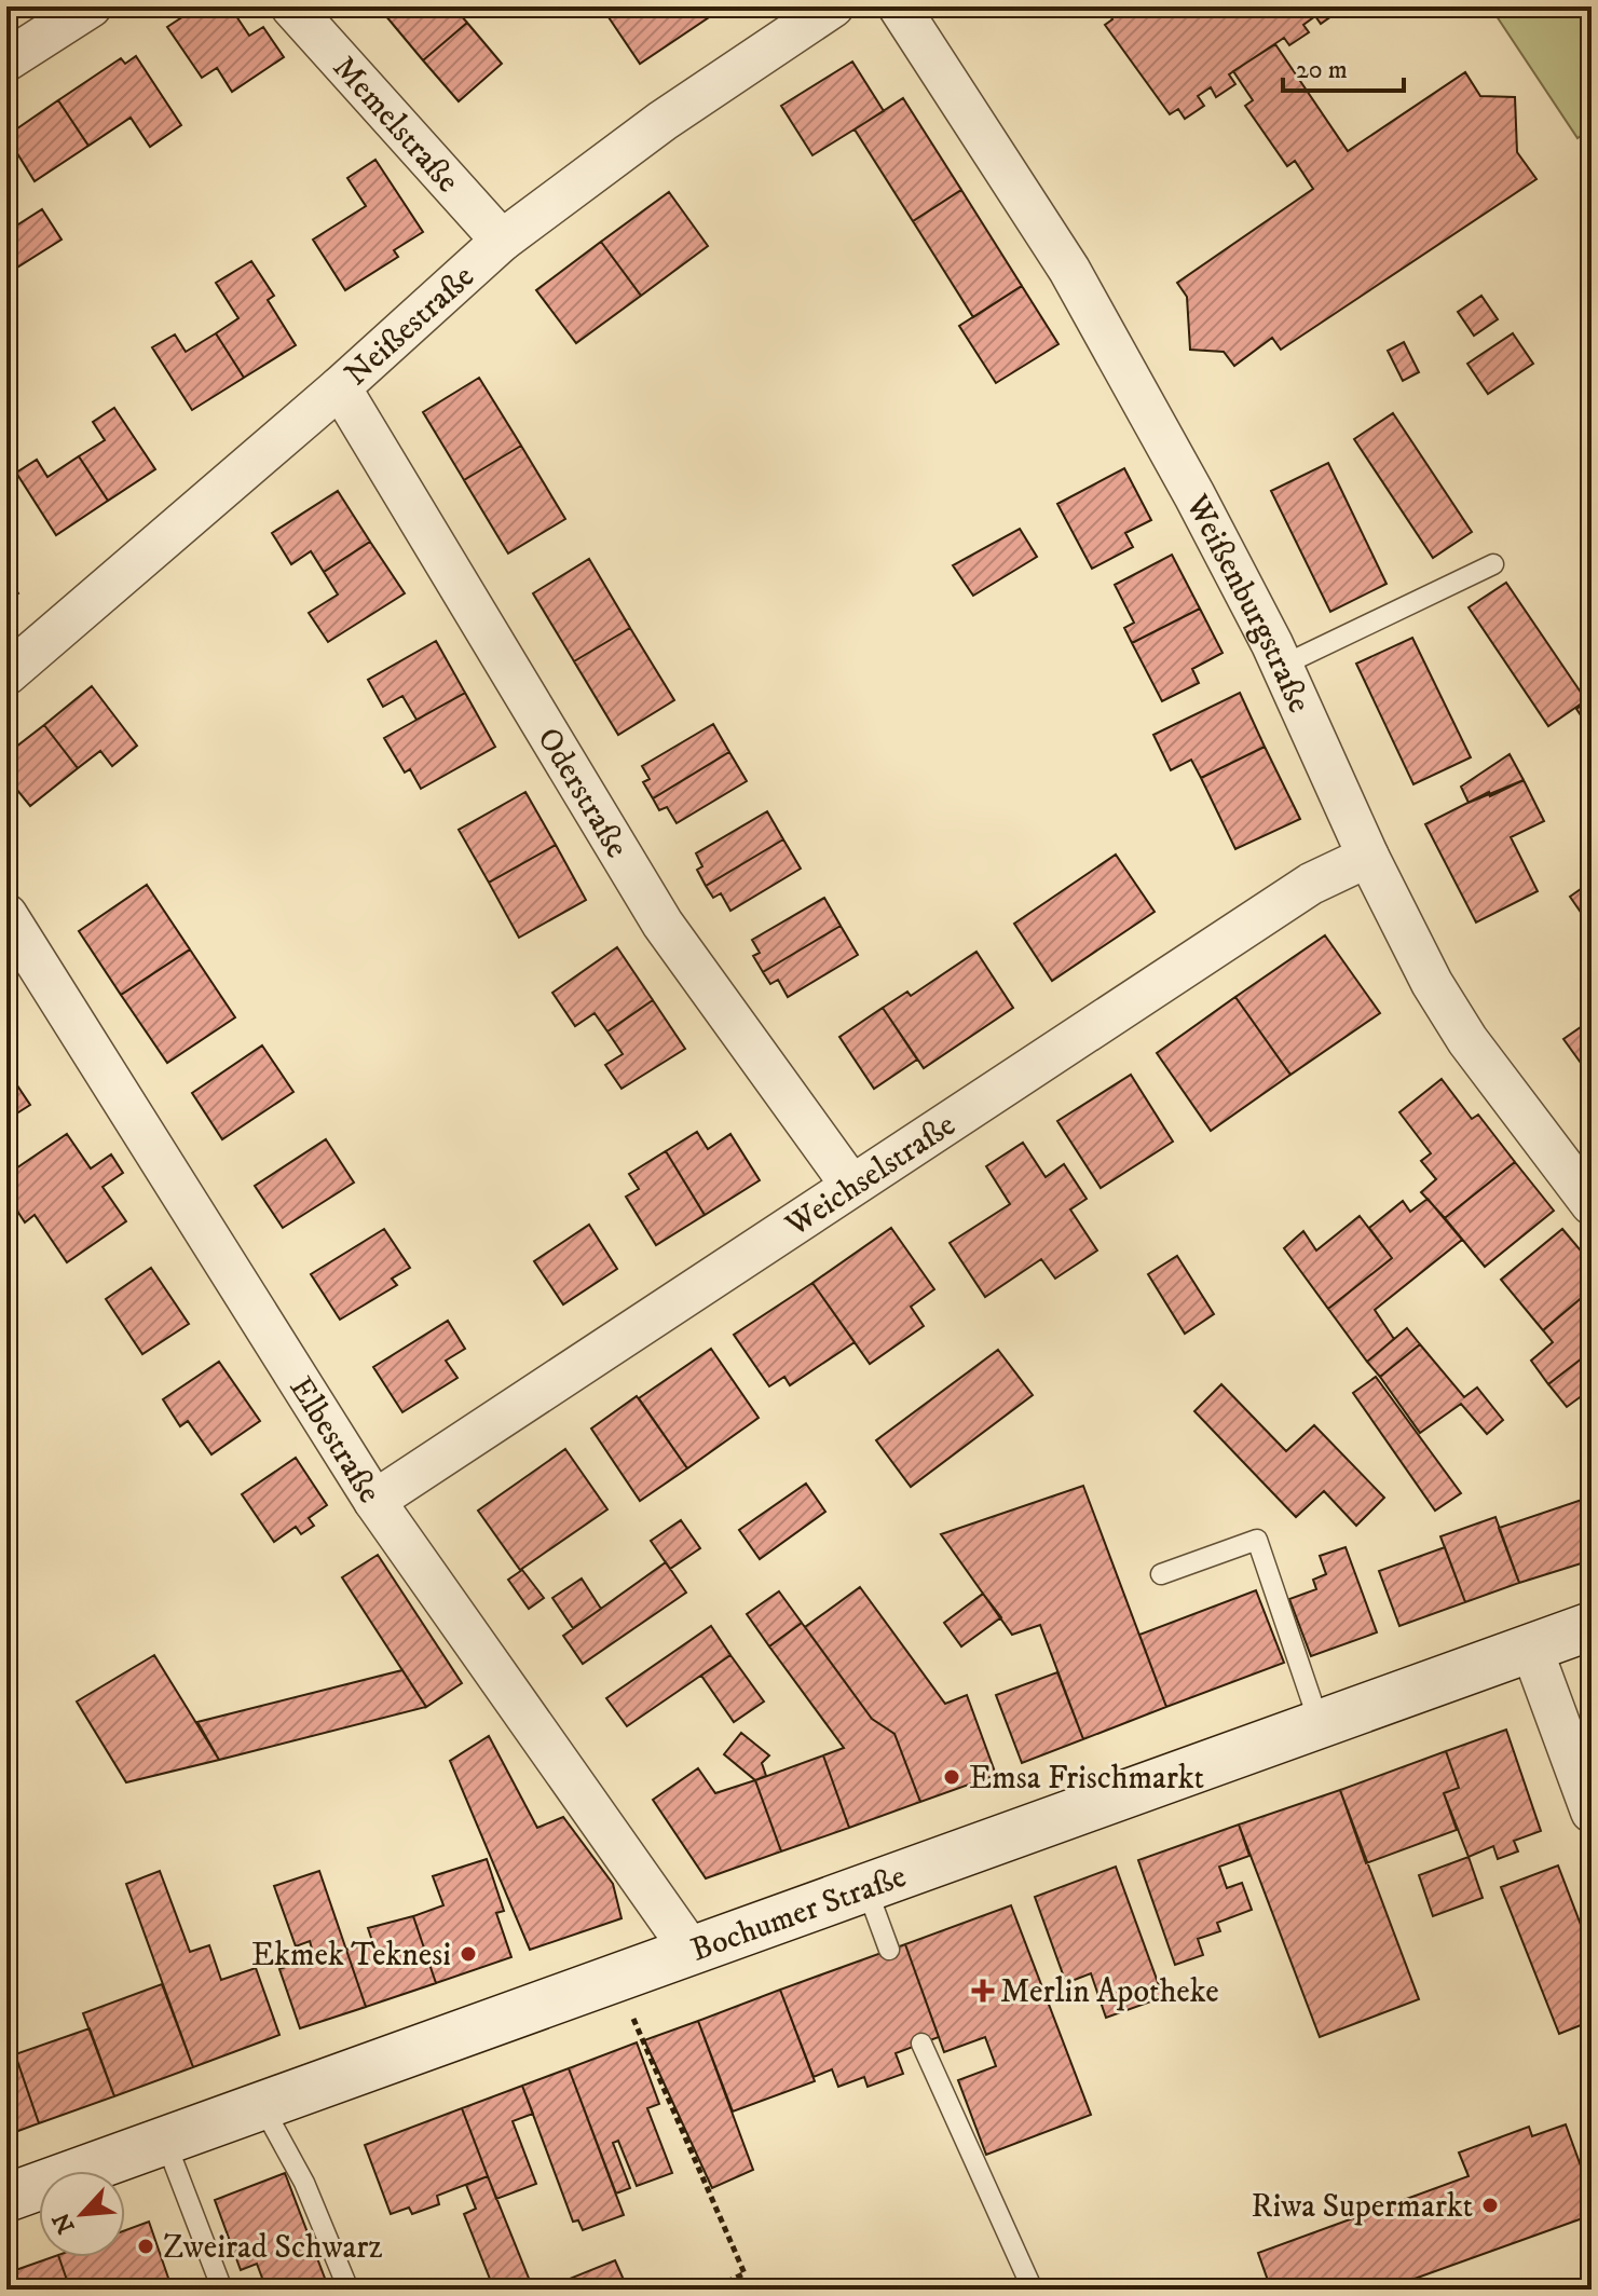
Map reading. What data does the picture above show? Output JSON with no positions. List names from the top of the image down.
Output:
{
  "streets": {
    "main road": ["Bochumer Straße"],
    "street": [
      "Memelstraße",
      "Neißestraße",
      "Weißenburgstraße",
      "Oderstraße",
      "Weichselstraße",
      "Elbestraße"
    ]
  },
  "crossings": [
    ["Memelstraße", "Neißestraße"],
    ["Neißestraße", "Oderstraße"],
    ["Weißenburgstraße", "Weichselstraße"],
    ["Oderstraße", "Weichselstraße"],
    ["Weichselstraße", "Elbestraße"],
    ["Elbestraße", "Bochumer Straße"]
  ],
  "places": {
    "other": [
      "Emsa Frischmarkt",
      "Ekmek Teknesi",
      "Riwa Supermarkt",
      "Zweirad Schwarz"
    ],
    "health": ["Merlin Apotheke"]
  },
  "scale_bar": "20 m",
  "north": "bottom left"
}
